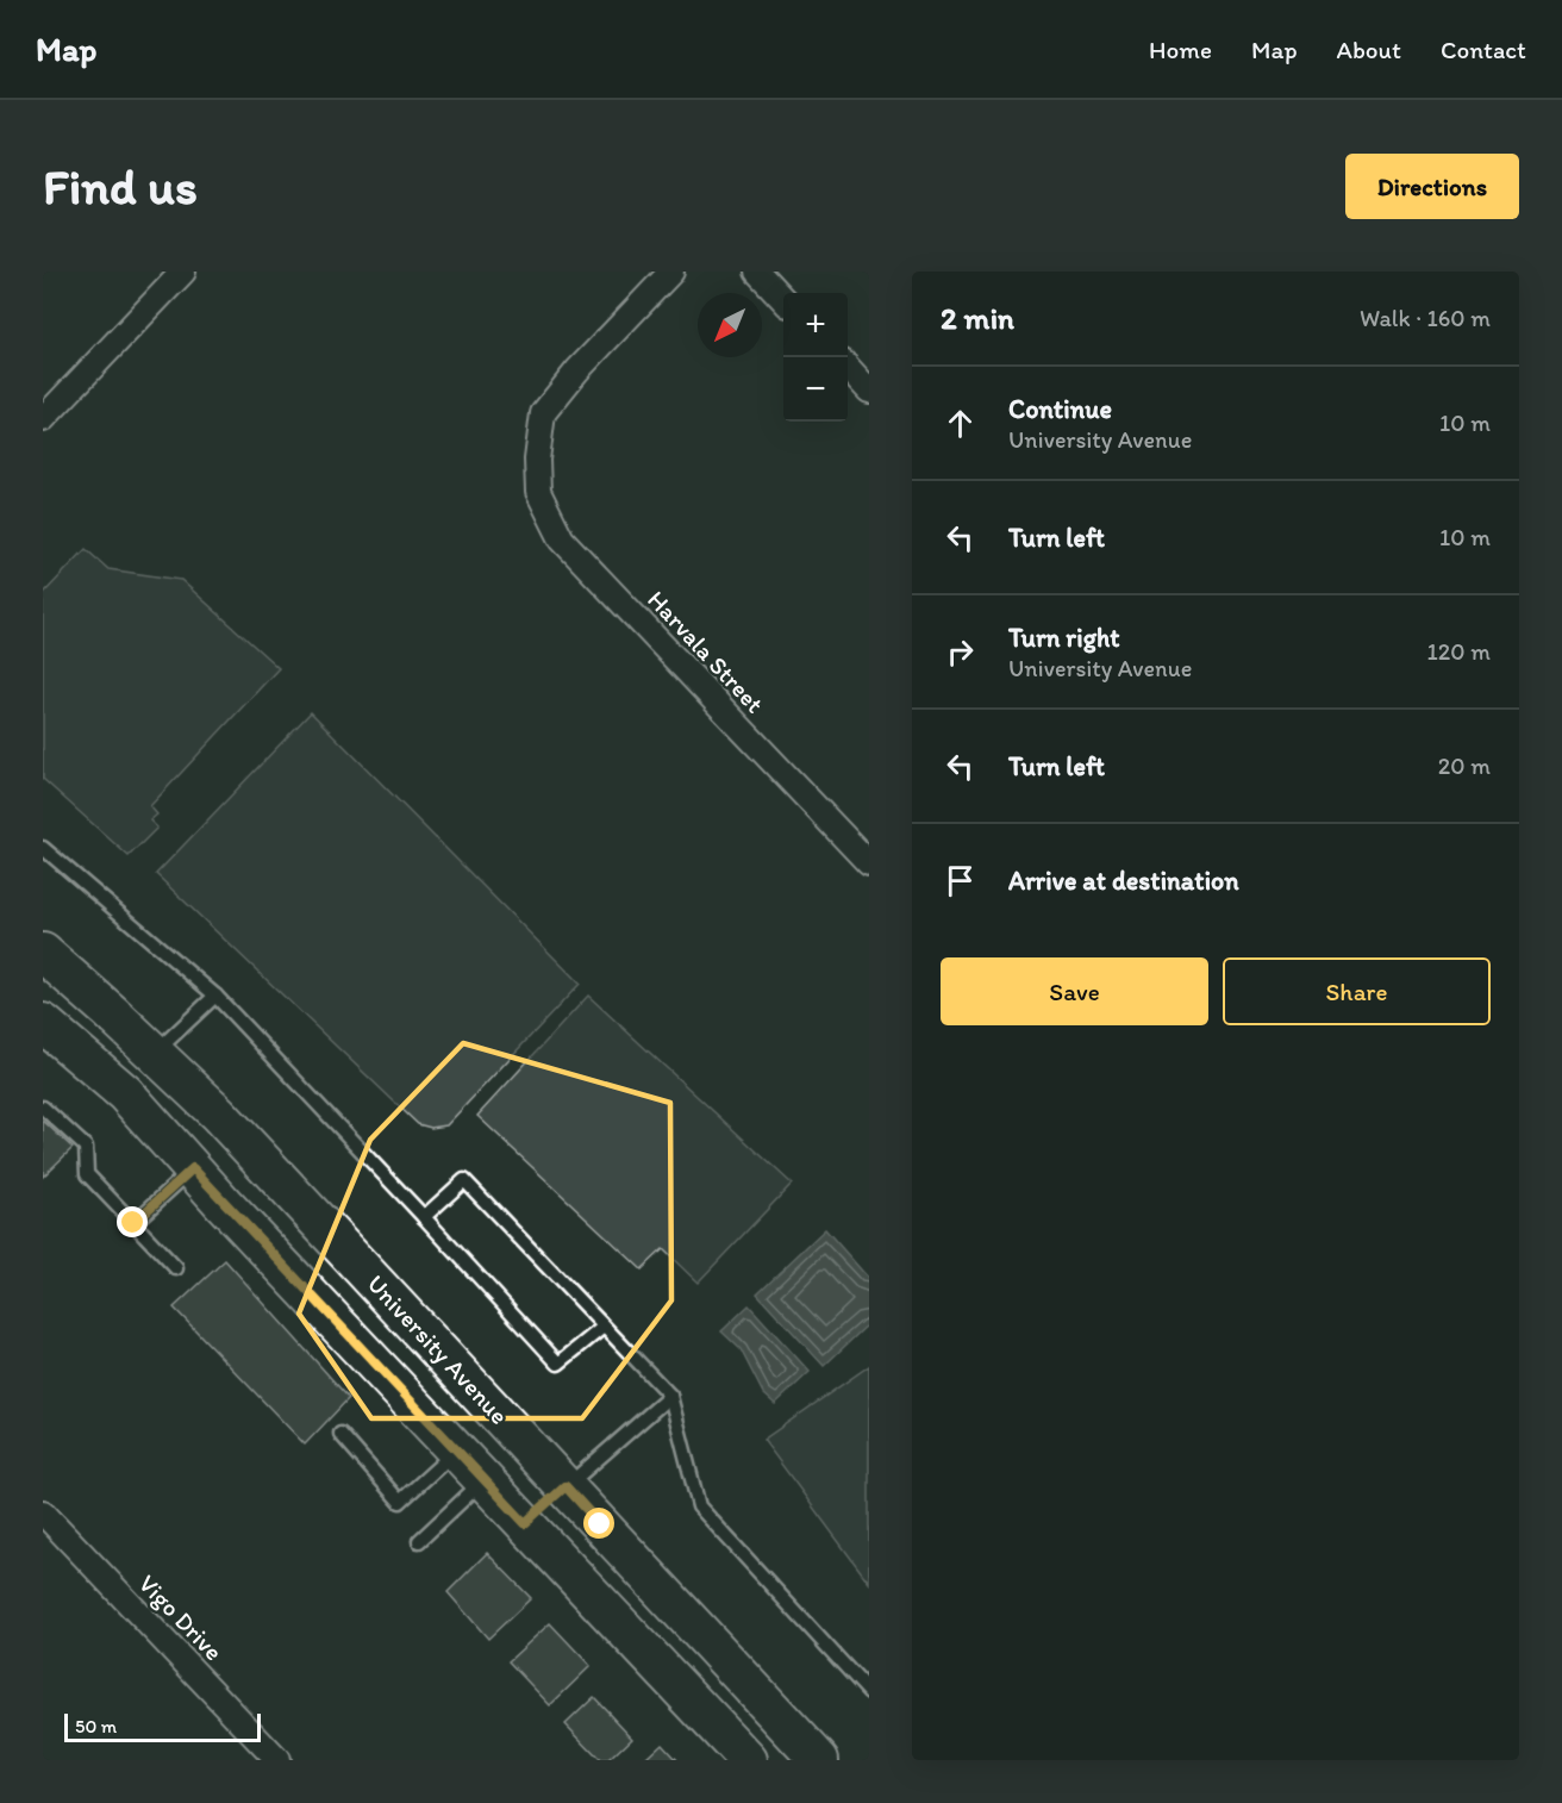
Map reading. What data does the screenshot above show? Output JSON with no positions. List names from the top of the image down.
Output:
{
  "streets": {
    "main road": ["University Avenue"],
    "street": ["Harvala Street", "Vigo Drive"]
  },
  "scale_bar": "50 m",
  "north": "bottom left",
  "page": {
    "header": "Map",
    "nav": [
      "Home",
      "Map",
      "About",
      "Contact"
    ],
    "buttons": [
      "Directions",
      ["Save", "Share"]
    ],
    "title": "Find us",
    "heading": ["2 min", "Walk · 160 m"],
    "map_buttons": ["+", "−"],
    "list": [
      ["Continue", "University Avenue", "10 m"],
      ["Turn left", "10 m"],
      ["Turn right", "University Avenue", "120 m"],
      ["Turn left", "20 m"],
      "Arrive at destination"
    ],
    "scale": "50 m"
  }
}
